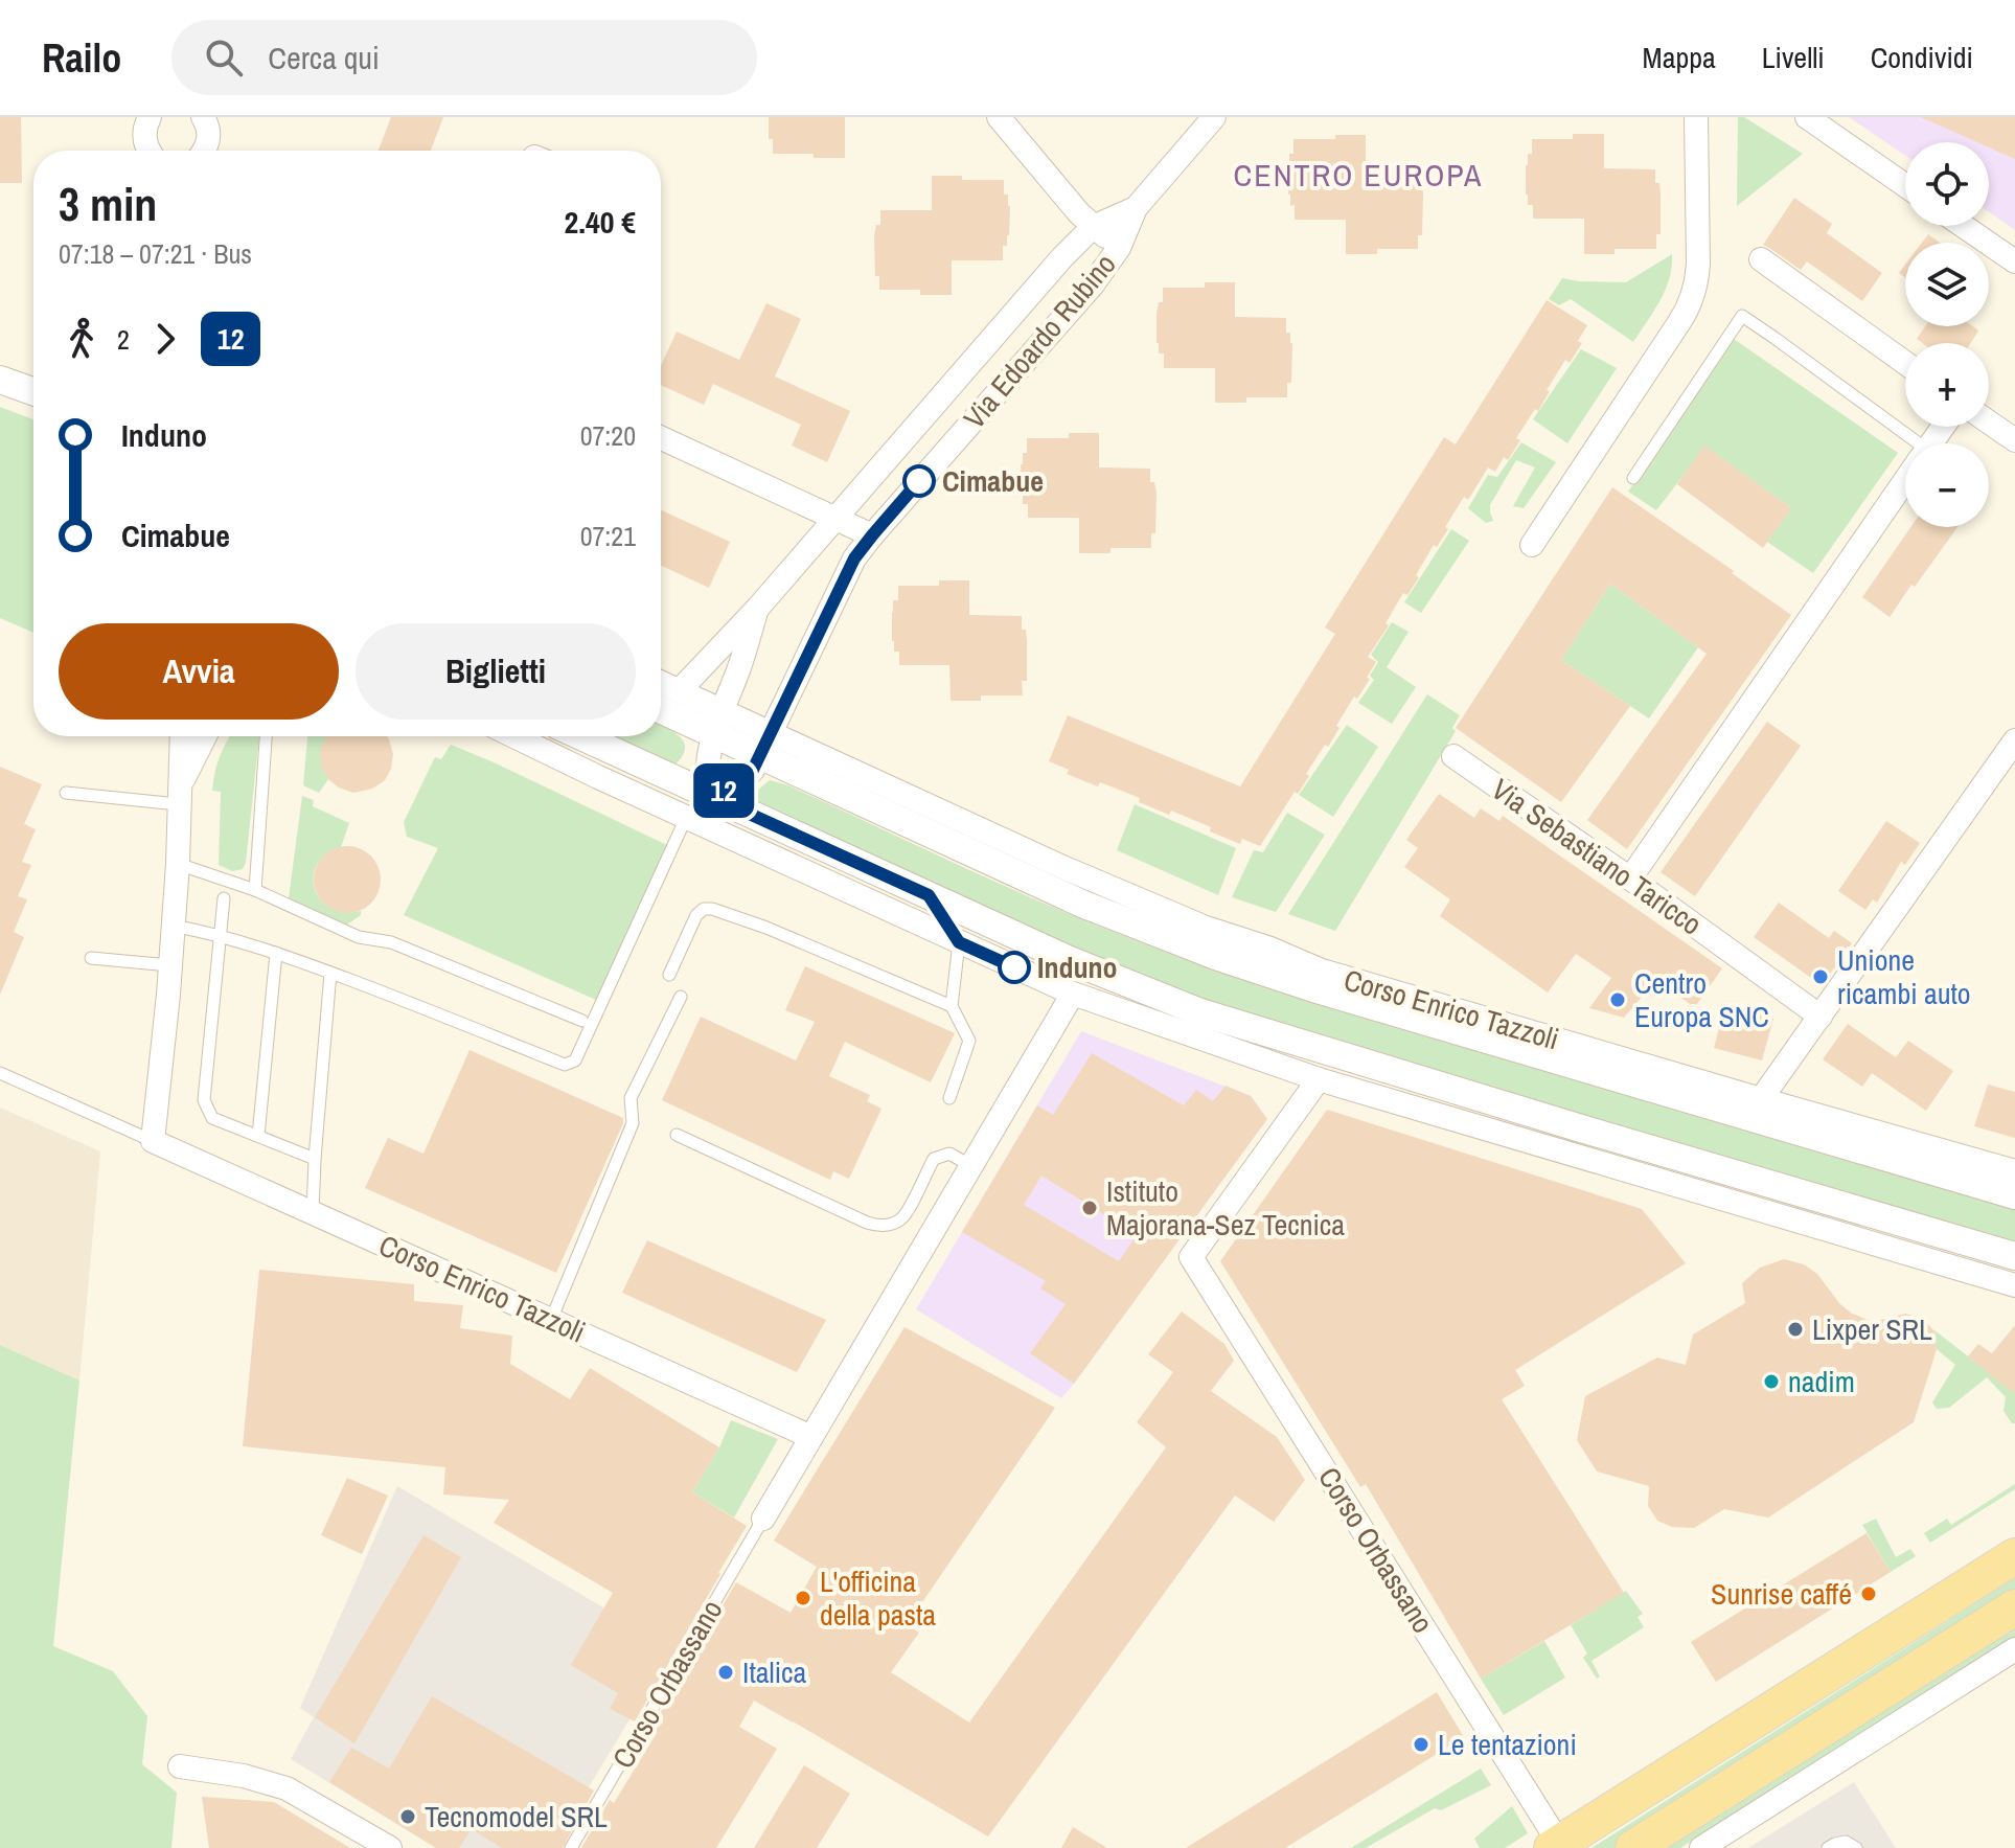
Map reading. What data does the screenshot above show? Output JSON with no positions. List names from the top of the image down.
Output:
{
  "streets": {
    "main road": ["Corso Orbassano"],
    "street": ["Via Edoardo Rubino", "Via Sebastiano Taricco", "Corso Enrico Tazzoli"]
  },
  "crossings": [
    ["Via Edoardo Rubino", "Corso Enrico Tazzoli"]
  ],
  "districts": ["CENTRO EUROPA"],
  "places": [
    "Cimabue",
    "Induno",
    "Unione ricambi auto",
    "Centro Europa SNC",
    "Istituto Majorana-Sez Tecnica",
    "Lixper SRL",
    "nadim",
    "Sunrise caffé",
    "L'officina della pasta",
    "Italica",
    "Le tentazioni",
    "Tecnomodel SRL"
  ],
  "lines": ["bus line 12"],
  "page": {
    "header": "Railo",
    "search": "Cerca qui",
    "nav": ["Mappa", "Livelli", "Condividi"],
    "on_map": "12",
    "map_buttons": ["+", "−"],
    "heading": ["3 min", "07:18 – 07:21 · Bus", "2.40 €"],
    "legs": ["2", "12"],
    "list": [
      {
        "name": "Induno",
        "value": "07:20"
      },
      {
        "name": "Cimabue",
        "value": "07:21"
      }
    ],
    "buttons": ["Avvia", "Biglietti"]
  }
}
